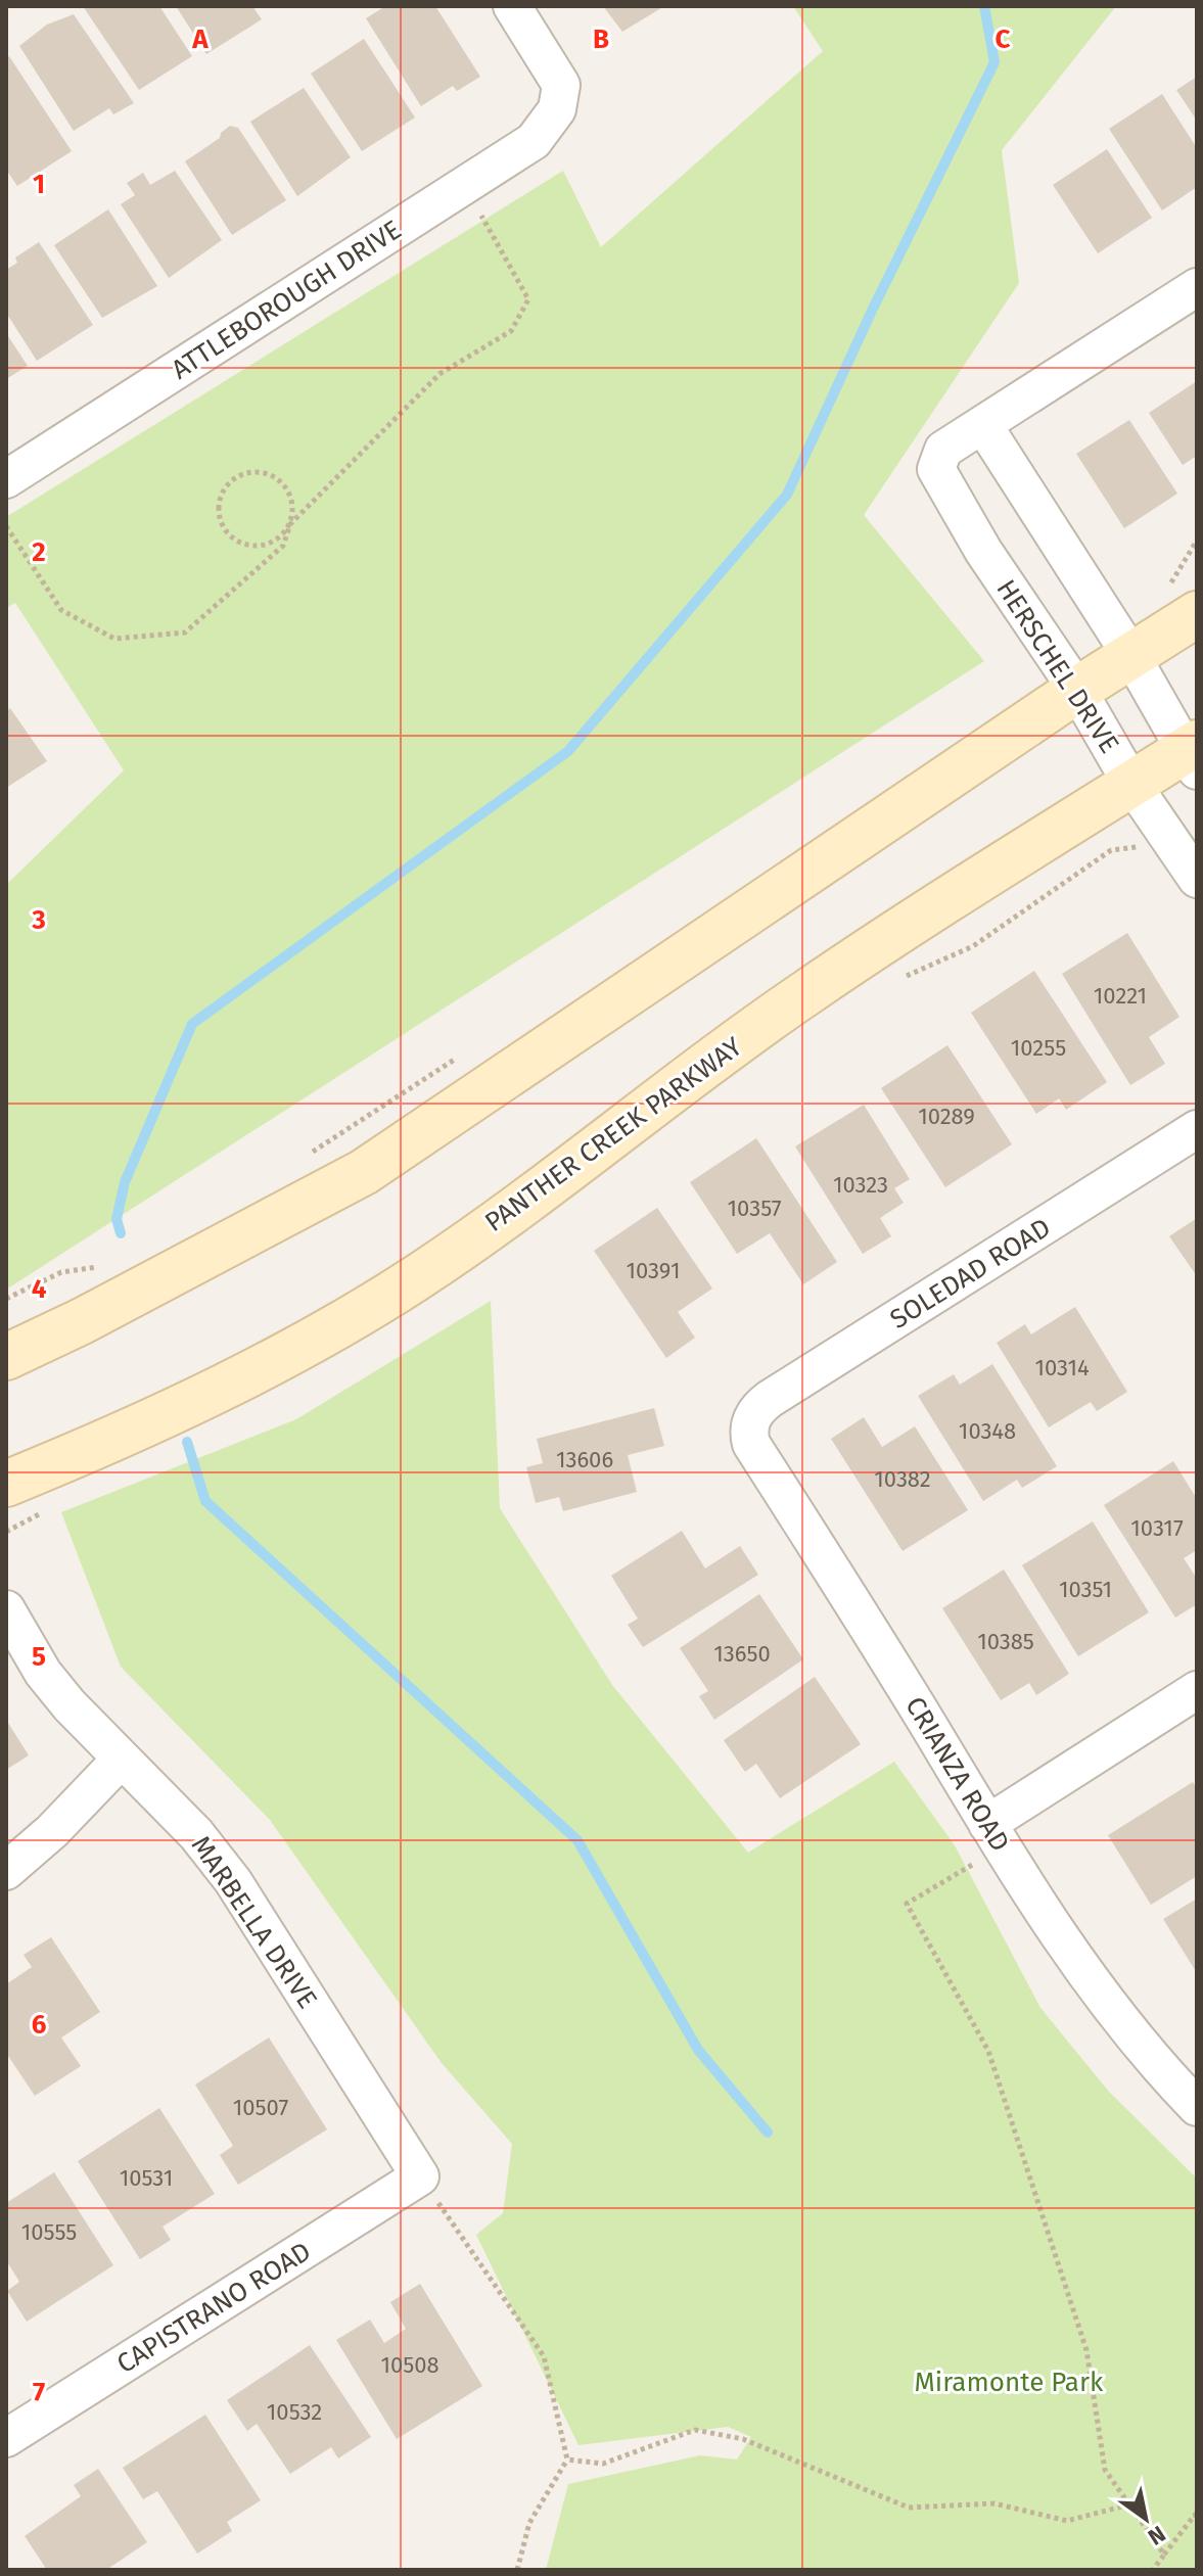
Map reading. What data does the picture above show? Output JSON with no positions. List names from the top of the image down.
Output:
{
  "streets": {
    "main road": ["PANTHER CREEK PARKWAY"],
    "street": [
      "ATTLEBOROUGH DRIVE",
      "HERSCHEL DRIVE",
      "SOLEDAD ROAD",
      "CRIANZA ROAD",
      "MARBELLA DRIVE",
      "CAPISTRANO ROAD"
    ]
  },
  "crossings": [
    ["HERSCHEL DRIVE", "PANTHER CREEK PARKWAY"],
    ["SOLEDAD ROAD", "CRIANZA ROAD"],
    ["MARBELLA DRIVE", "CAPISTRANO ROAD"]
  ],
  "parks": ["Miramonte Park"],
  "house_numbers": [
    "10221",
    "10255",
    "10289",
    "10323",
    "10357",
    "10391",
    "10314",
    "10348",
    "13606",
    "10382",
    "10317",
    "10351",
    "10385",
    "13650",
    "10507",
    "10531",
    "10555",
    "10508",
    "10532"
  ],
  "north": "bottom right",
  "grid": {
    "columns": ["A", "B", "C"],
    "rows": [
      "1",
      "2",
      "3",
      "4",
      "5",
      "6",
      "7"
    ]
  }
}
